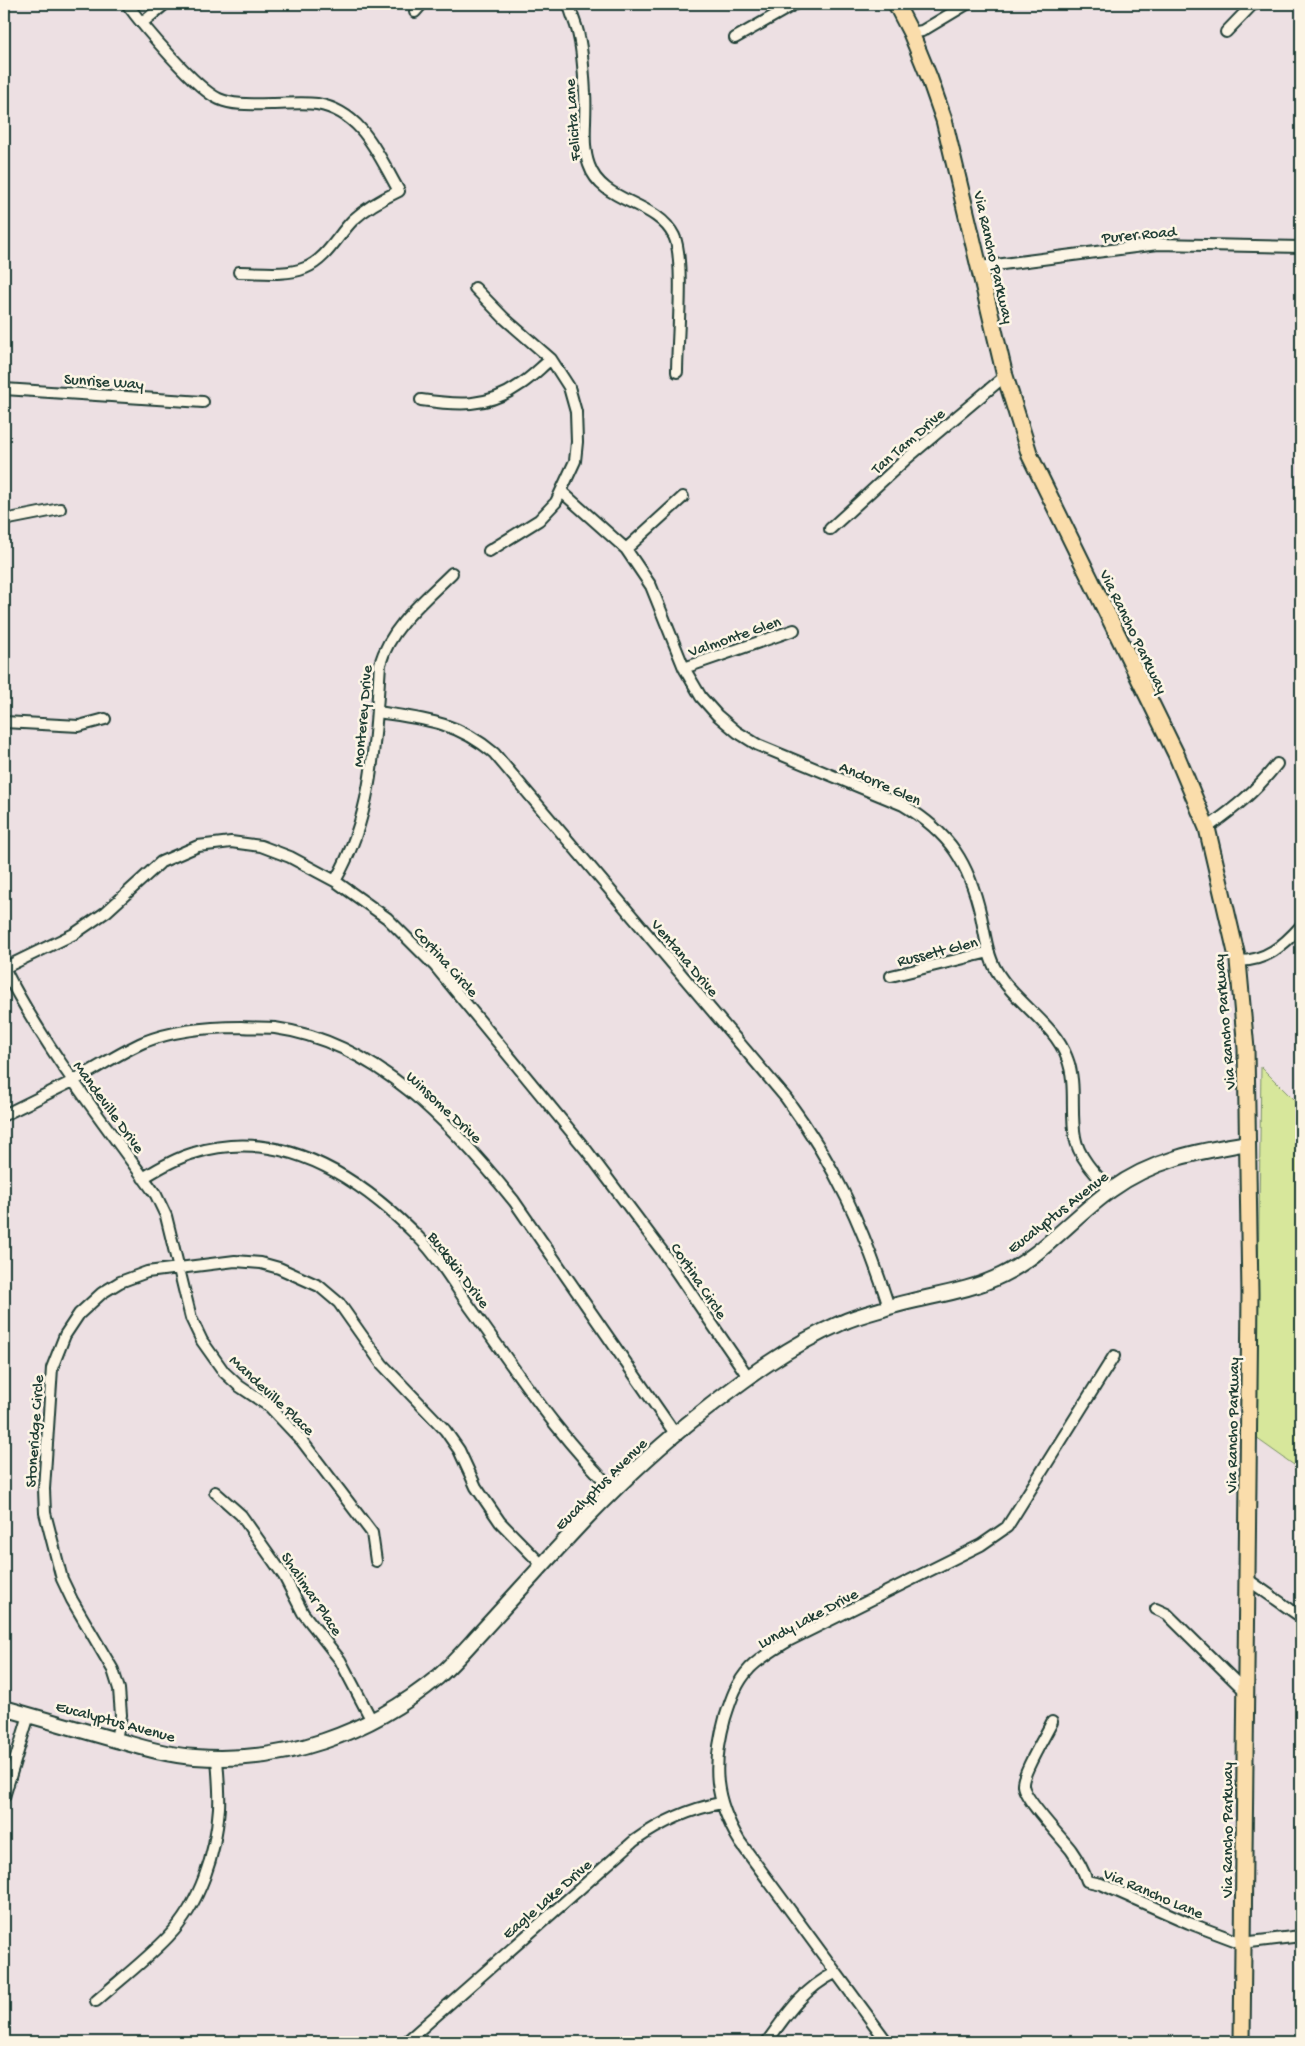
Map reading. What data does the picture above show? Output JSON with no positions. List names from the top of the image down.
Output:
{
  "streets": {
    "main road": ["Via Rancho Parkway"],
    "street": [
      "Felicita Lane",
      "Purer Road",
      "Sunrise Way",
      "Tan Tam Drive",
      "Valmonte Glen",
      "Monterey Drive",
      "Andorre Glen",
      "Russett Glen",
      "Ventana Drive",
      "Cortina Circle",
      "Mandeville Drive",
      "Winsome Drive",
      "Eucalyptus Avenue",
      "Buckskin Drive",
      "Mandeville Place",
      "Stoneridge Circle",
      "Shalimar Place",
      "Lundy Lake Drive",
      "Via Rancho Lane",
      "Eagle Lake Drive"
    ]
  },
  "crossings": [
    ["Purer Road", "Via Rancho Parkway"],
    ["Via Rancho Parkway", "Tan Tam Drive"],
    ["Via Rancho Parkway", "Eucalyptus Avenue"],
    ["Via Rancho Parkway", "Via Rancho Lane"],
    ["Valmonte Glen", "Andorre Glen"],
    ["Monterey Drive", "Ventana Drive"],
    ["Monterey Drive", "Cortina Circle"],
    ["Andorre Glen", "Russett Glen"],
    ["Andorre Glen", "Eucalyptus Avenue"],
    ["Ventana Drive", "Eucalyptus Avenue"],
    ["Cortina Circle", "Mandeville Drive"],
    ["Cortina Circle", "Eucalyptus Avenue"],
    ["Mandeville Drive", "Winsome Drive"],
    ["Mandeville Drive", "Buckskin Drive"],
    ["Mandeville Drive", "Mandeville Place"],
    ["Mandeville Drive", "Stoneridge Circle"],
    ["Winsome Drive", "Eucalyptus Avenue"],
    ["Eucalyptus Avenue", "Buckskin Drive"],
    ["Eucalyptus Avenue", "Stoneridge Circle"],
    ["Eucalyptus Avenue", "Shalimar Place"],
    ["Mandeville Place", "Stoneridge Circle"],
    ["Lundy Lake Drive", "Eagle Lake Drive"]
  ]
}
